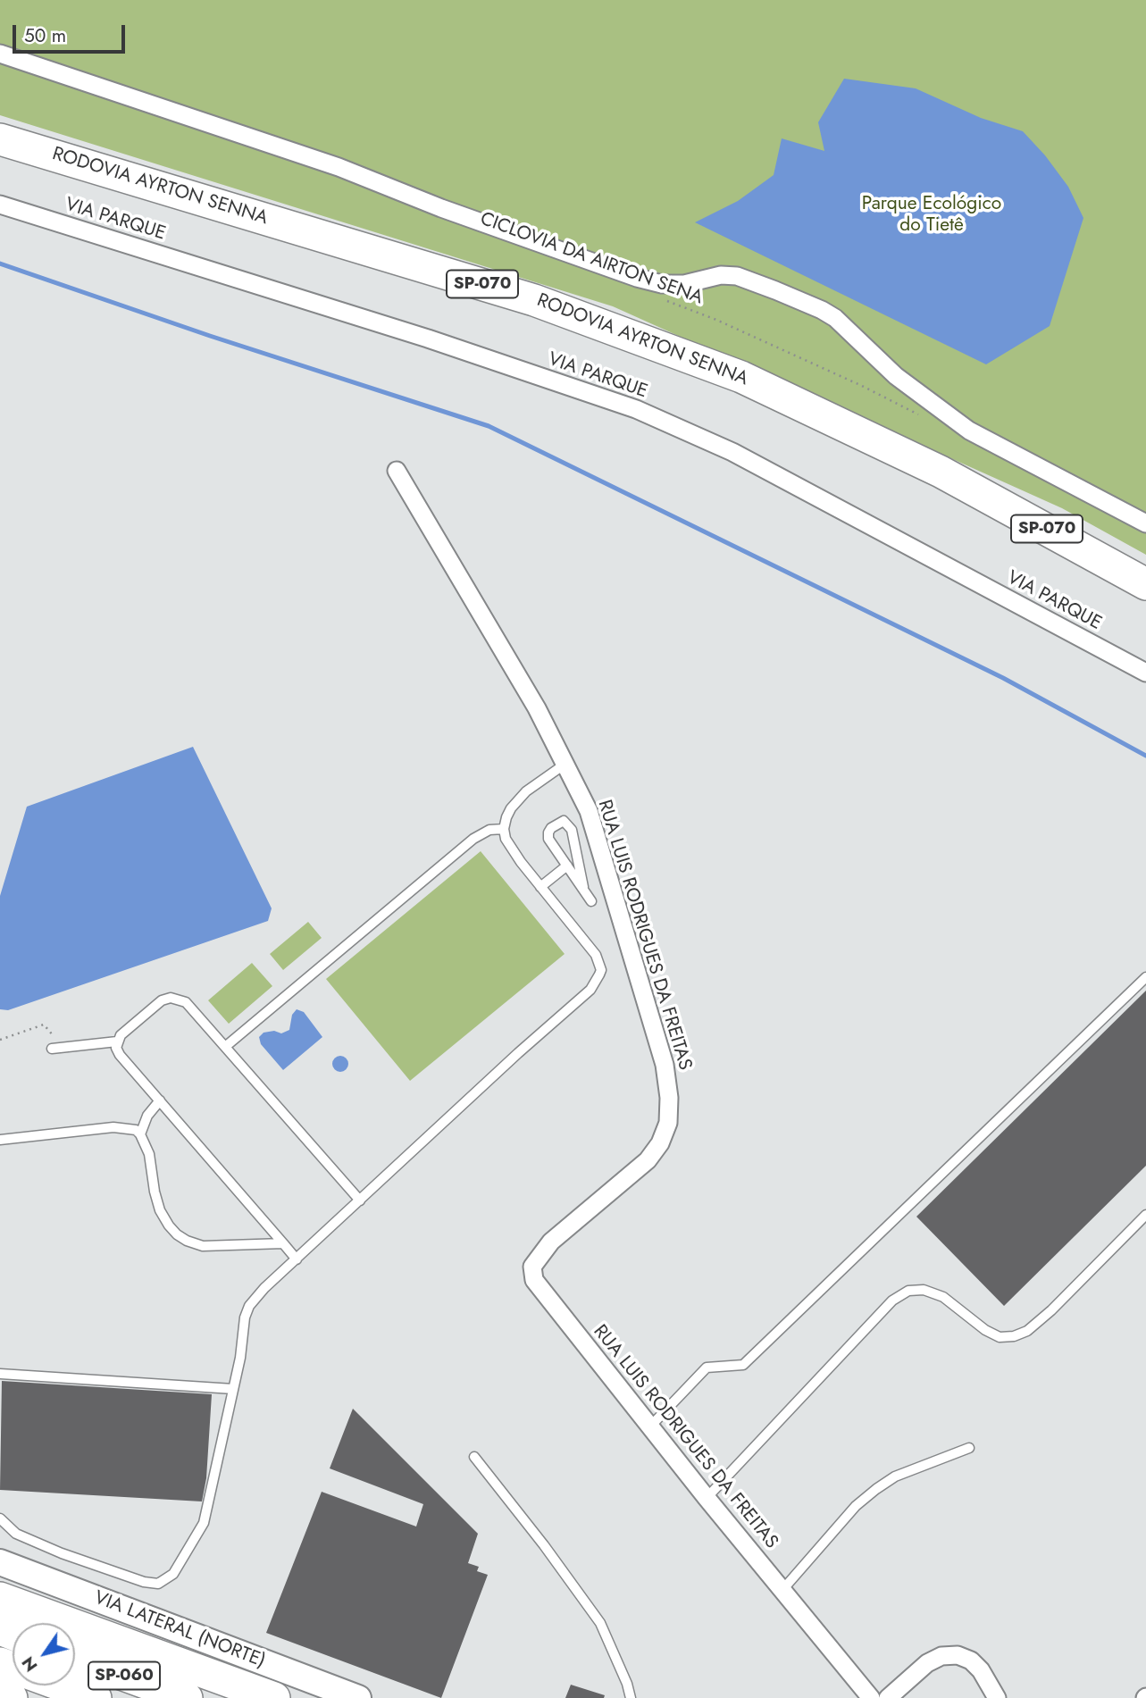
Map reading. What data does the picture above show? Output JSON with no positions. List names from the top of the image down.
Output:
{
  "streets": {
    "highway": ["RODOVIA AYRTON SENNA", "SP-070", "SP-060"],
    "main road": ["VIA LATERAL (NORTE)"],
    "street": ["VIA PARQUE", "RUA LUIS RODRIGUES DA FREITAS"],
    "path": ["CICLOVIA DA AIRTON SENA"]
  },
  "parks": ["Parque Ecológico do Tietê"],
  "scale_bar": "50 m",
  "north": "bottom left"
}
